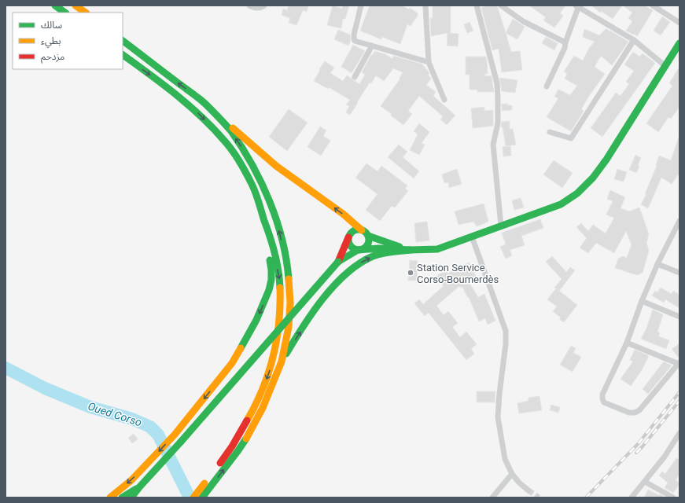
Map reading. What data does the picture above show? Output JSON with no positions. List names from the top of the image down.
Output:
{
  "water": ["Oued Corso"],
  "places": ["Station Service Corso-Boumerdès"],
  "legend": ["سالك", "بطيء", "مزدحم"]
}
